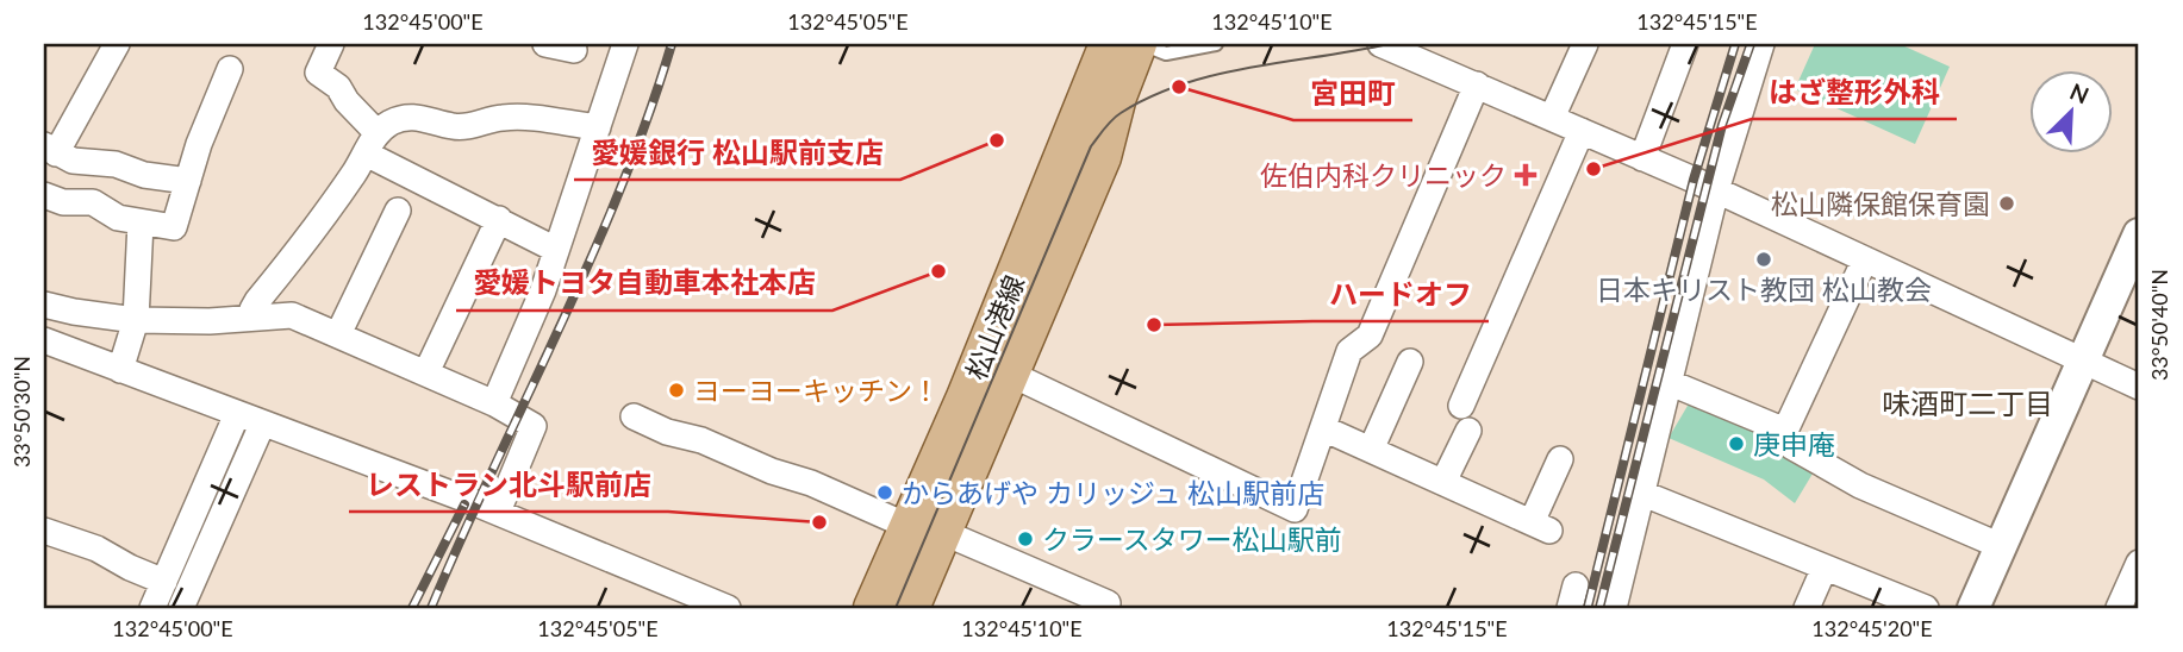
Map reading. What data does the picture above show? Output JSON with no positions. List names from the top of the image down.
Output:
{
  "streets": {
    "main road": ["松山港線"]
  },
  "districts": ["味酒町二丁目"],
  "places": {
    "other": [
      "宮田町",
      "愛媛銀行 松山駅前支店",
      "はざ整形外科",
      "松山隣保館保育園",
      "日本キリスト教団 松山教会",
      "愛媛トヨタ自動車本社本店",
      "ハードオフ",
      "ヨーヨーキッチン！",
      "庚申庵",
      "からあげや カリッジュ 松山駅前店",
      "レストラン北斗駅前店",
      "クラースタワー松山駅前"
    ],
    "health": ["佐伯内科クリニック"]
  },
  "north": "top right",
  "coordinates": [
    "132°45'00\"E",
    "132°45'05\"E",
    "132°45'10\"E",
    "132°45'15\"E",
    "33°50'40\"N",
    "33°50'30\"N",
    "132°45'20\"E"
  ]
}
